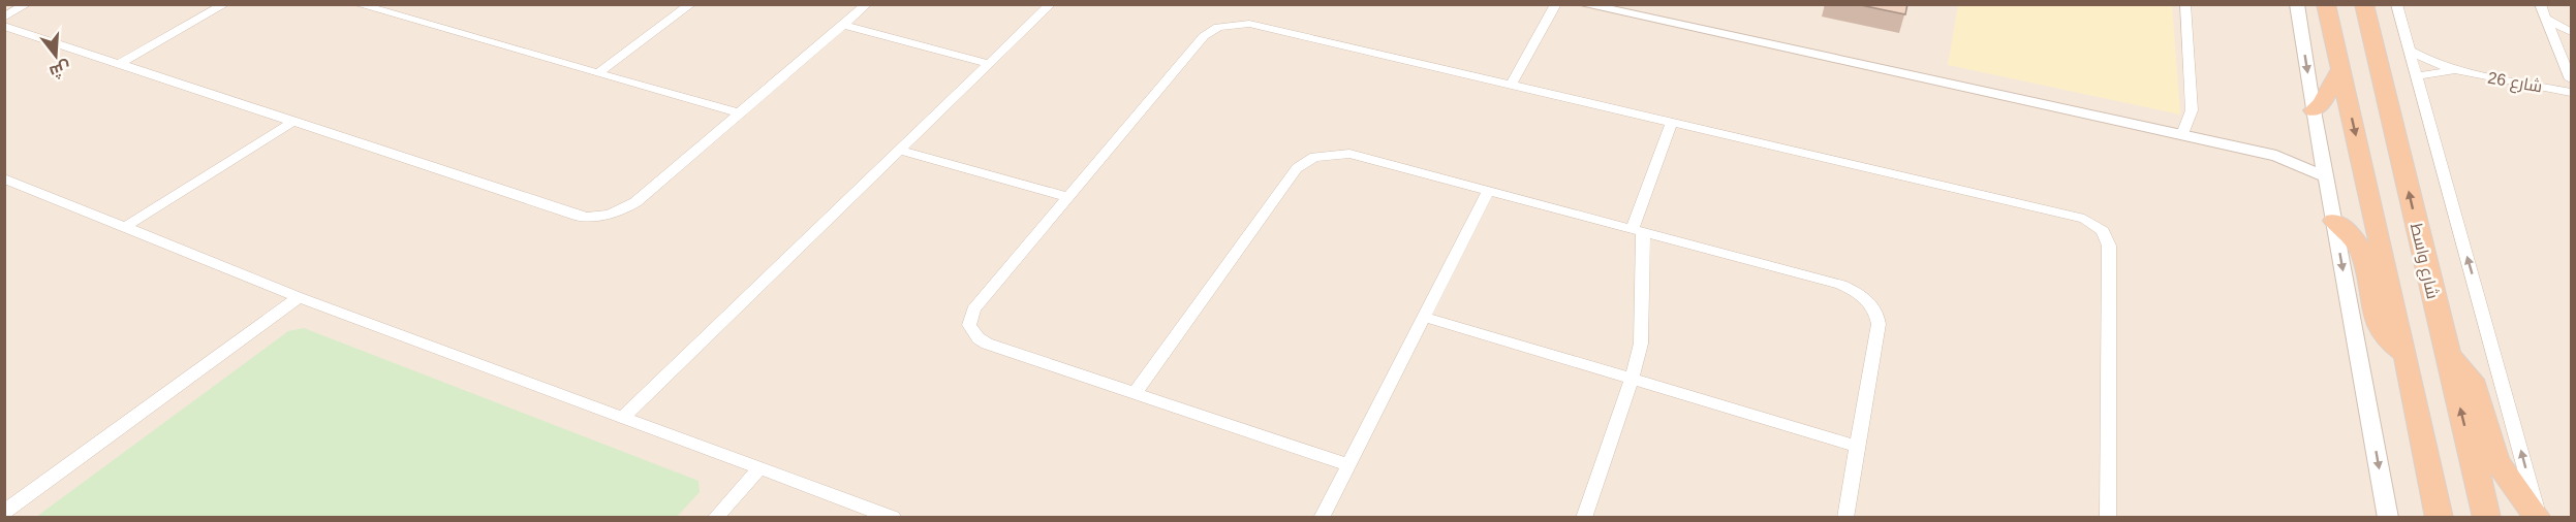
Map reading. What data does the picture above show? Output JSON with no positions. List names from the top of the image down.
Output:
{
  "streets": {
    "highway": ["شارع واسط"],
    "street": ["شارع 26"]
  },
  "north": "bottom"
}
